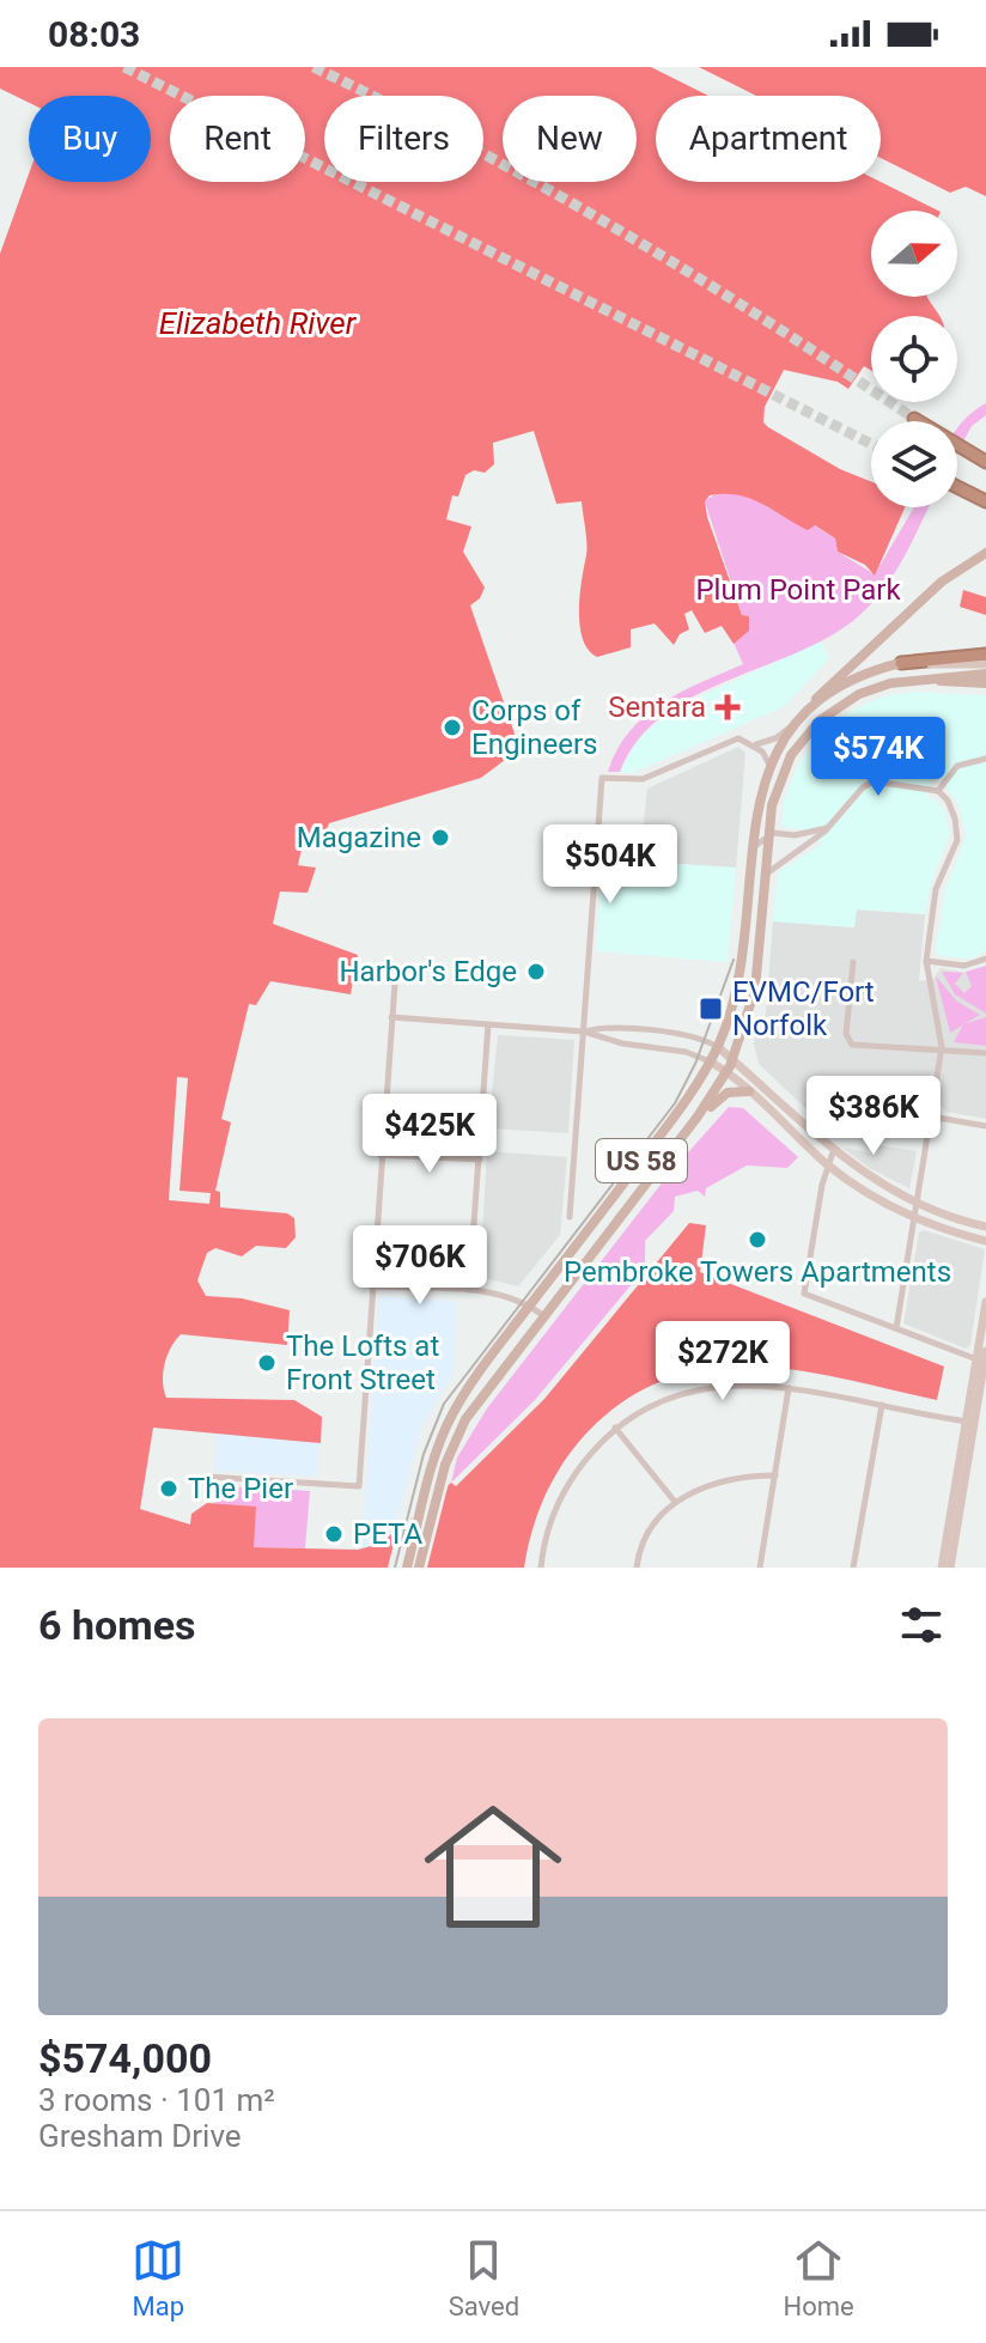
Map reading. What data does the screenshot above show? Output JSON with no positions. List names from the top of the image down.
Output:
{
  "streets": {
    "highway": ["US 58"]
  },
  "water": ["Elizabeth River"],
  "parks": ["Plum Point Park"],
  "places": {
    "health": ["Sentara"],
    "other": [
      "Corps of Engineers",
      "Magazine",
      "Harbor's Edge",
      "Pembroke Towers Apartments",
      "The Lofts at Front Street",
      "The Pier",
      "PETA"
    ],
    "transit": ["EVMC/Fort Norfolk"]
  },
  "north": "right",
  "page": {
    "status": "08:03",
    "chip": [
      "Buy",
      "Rent",
      "Filters",
      "New",
      "Apartment"
    ],
    "price": [
      "$574K",
      "$504K",
      "$386K",
      "$425K",
      "$706K",
      "$272K"
    ],
    "heading": "6 homes",
    "list": [
      {
        "name": "$574,000",
        "note": "3 rooms · 101 m² · Gresham Drive"
      }
    ],
    "tabs": ["Map", "Saved", "Home"]
  }
}
